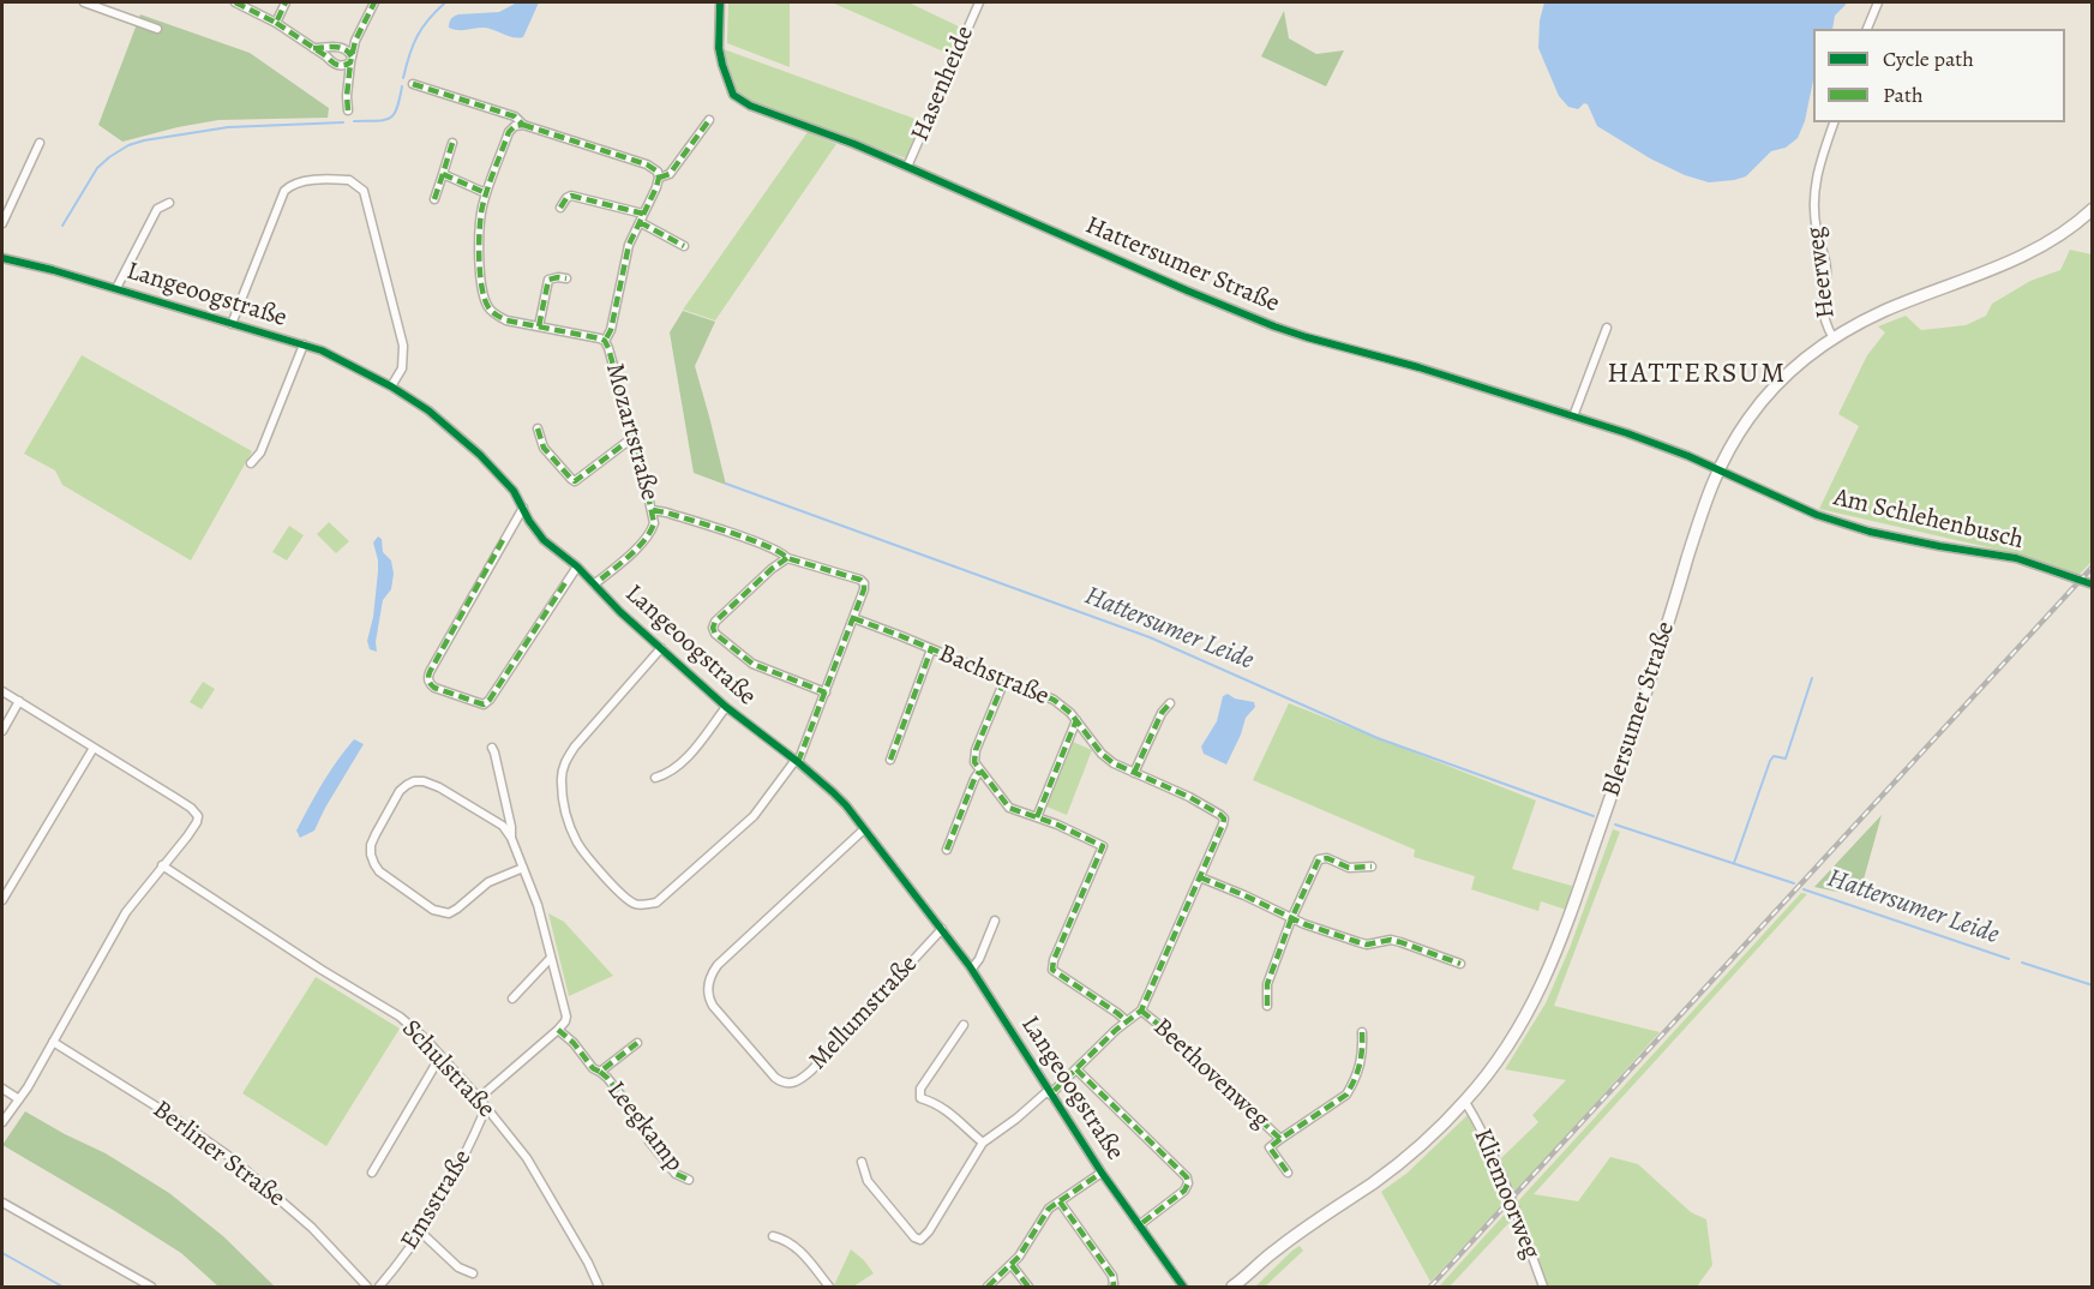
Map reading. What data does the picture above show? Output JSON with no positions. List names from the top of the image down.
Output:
{
  "streets": {
    "main road": ["Blersumer Straße"],
    "street": [
      "Hasenheide",
      "Hattersumer Straße",
      "Heerweg",
      "Langeoogstraße",
      "Mozartstraße",
      "Am Schlehenbusch",
      "Bachstraße",
      "Mellumstraße",
      "Schulstraße",
      "Beethovenweg",
      "Leegkamp",
      "Berliner Straße",
      "Kliemoorweg",
      "Emsstraße"
    ]
  },
  "crossings": [
    ["Hasenheide", "Hattersumer Straße"],
    ["Hattersumer Straße", "Am Schlehenbusch"],
    ["Hattersumer Straße", "Blersumer Straße"],
    ["Heerweg", "Blersumer Straße"],
    ["Langeoogstraße", "Mozartstraße"],
    ["Langeoogstraße", "Bachstraße"],
    ["Langeoogstraße", "Mellumstraße"],
    ["Am Schlehenbusch", "Blersumer Straße"],
    ["Bachstraße", "Beethovenweg"],
    ["Blersumer Straße", "Kliemoorweg"],
    ["Schulstraße", "Emsstraße"]
  ],
  "districts": ["HATTERSUM"],
  "water": ["Hattersumer Leide"],
  "legend": ["Cycle path", "Path"]
}
